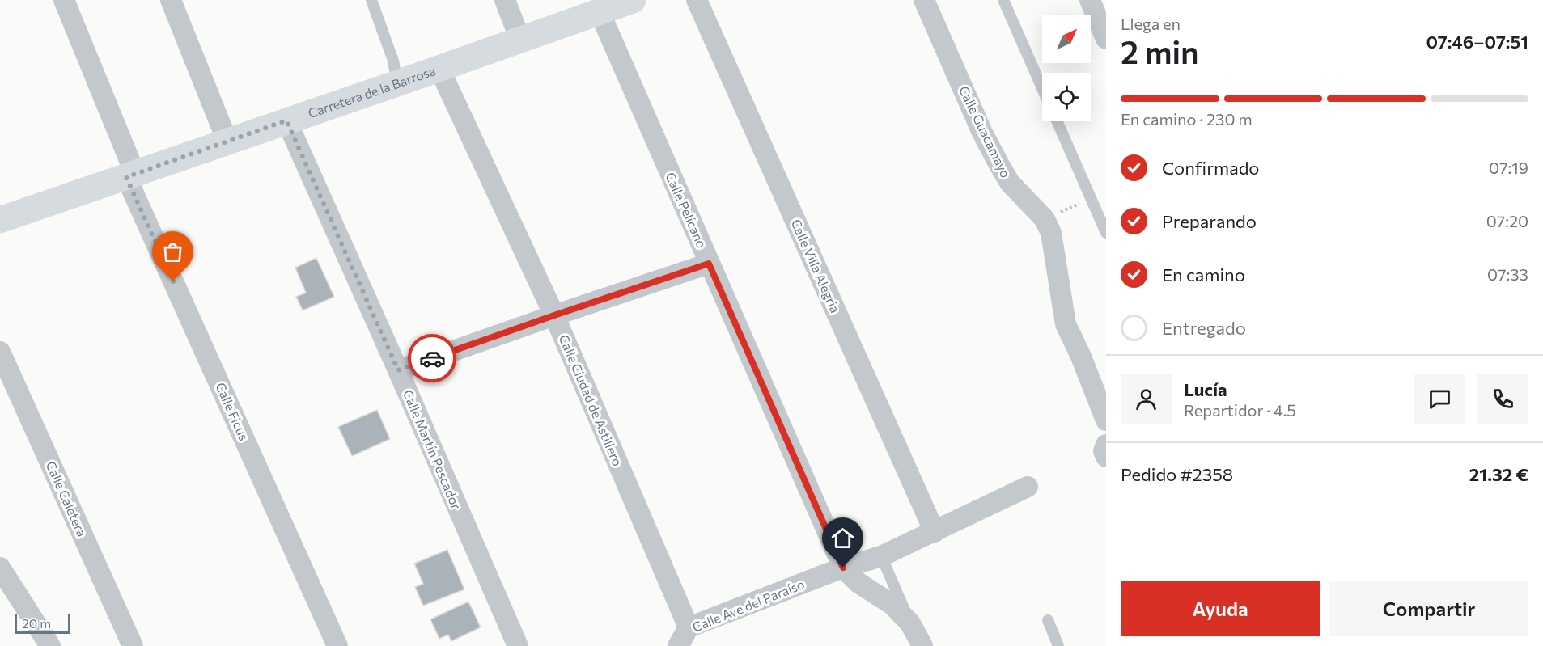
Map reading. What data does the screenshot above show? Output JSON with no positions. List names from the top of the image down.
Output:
{
  "streets": {
    "street": [
      "Carretera de la Barrosa",
      "Calle Guacamayo",
      "Calle Pelícano",
      "Calle Villa Alegria",
      "Calle Ciudad de Astillero",
      "Calle Ficus",
      "Calle Martín Pescador",
      "Calle Caletera",
      "Calle Ave del Paraíso"
    ]
  },
  "crossings": [
    ["Carretera de la Barrosa", "Calle Pelícano"],
    ["Carretera de la Barrosa", "Calle Ciudad de Astillero"],
    ["Carretera de la Barrosa", "Calle Ficus"],
    ["Carretera de la Barrosa", "Calle Martín Pescador"],
    ["Calle Pelícano", "Calle Ave del Paraíso"],
    ["Calle Villa Alegria", "Calle Ave del Paraíso"],
    ["Calle Ciudad de Astillero", "Calle Ave del Paraíso"]
  ],
  "scale_bar": "20 m",
  "north": "top right",
  "page": {
    "heading": ["2 min", "Llega en", "07:46–07:51"],
    "panel": [
      "Lucía",
      "Repartidor · 4.5",
      "Pedido #2358",
      "21.32 €"
    ],
    "bar": "En camino · 230 m",
    "list": [
      ["Confirmado", "07:19"],
      ["Preparando", "07:20"],
      ["En camino", "07:33"],
      "Entregado"
    ],
    "buttons": ["Ayuda", "Compartir"],
    "scale": "20 m"
  }
}
